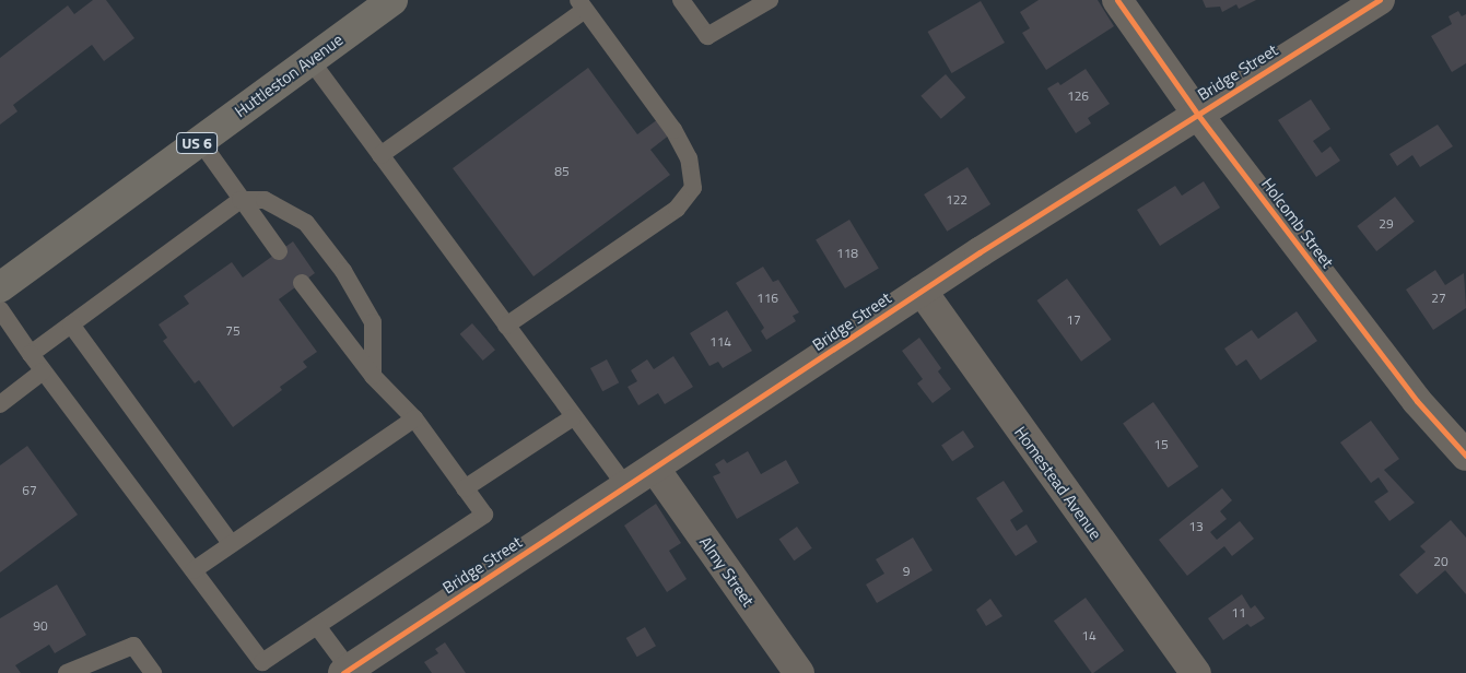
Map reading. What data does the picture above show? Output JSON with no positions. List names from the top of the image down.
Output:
{
  "streets": {
    "highway": ["Huttleston Avenue", "US 6"],
    "street": [
      "Bridge Street",
      "Holcomb Street",
      "Homestead Avenue",
      "Almy Street"
    ]
  },
  "crossings": [
    ["Bridge Street", "Holcomb Street"],
    ["Bridge Street", "Homestead Avenue"],
    ["Bridge Street", "Almy Street"]
  ],
  "house_numbers": [
    "126",
    "85",
    "122",
    "29",
    "118",
    "116",
    "27",
    "17",
    "75",
    "114",
    "15",
    "67",
    "13",
    "20",
    "9",
    "11",
    "90",
    "14"
  ]
}
